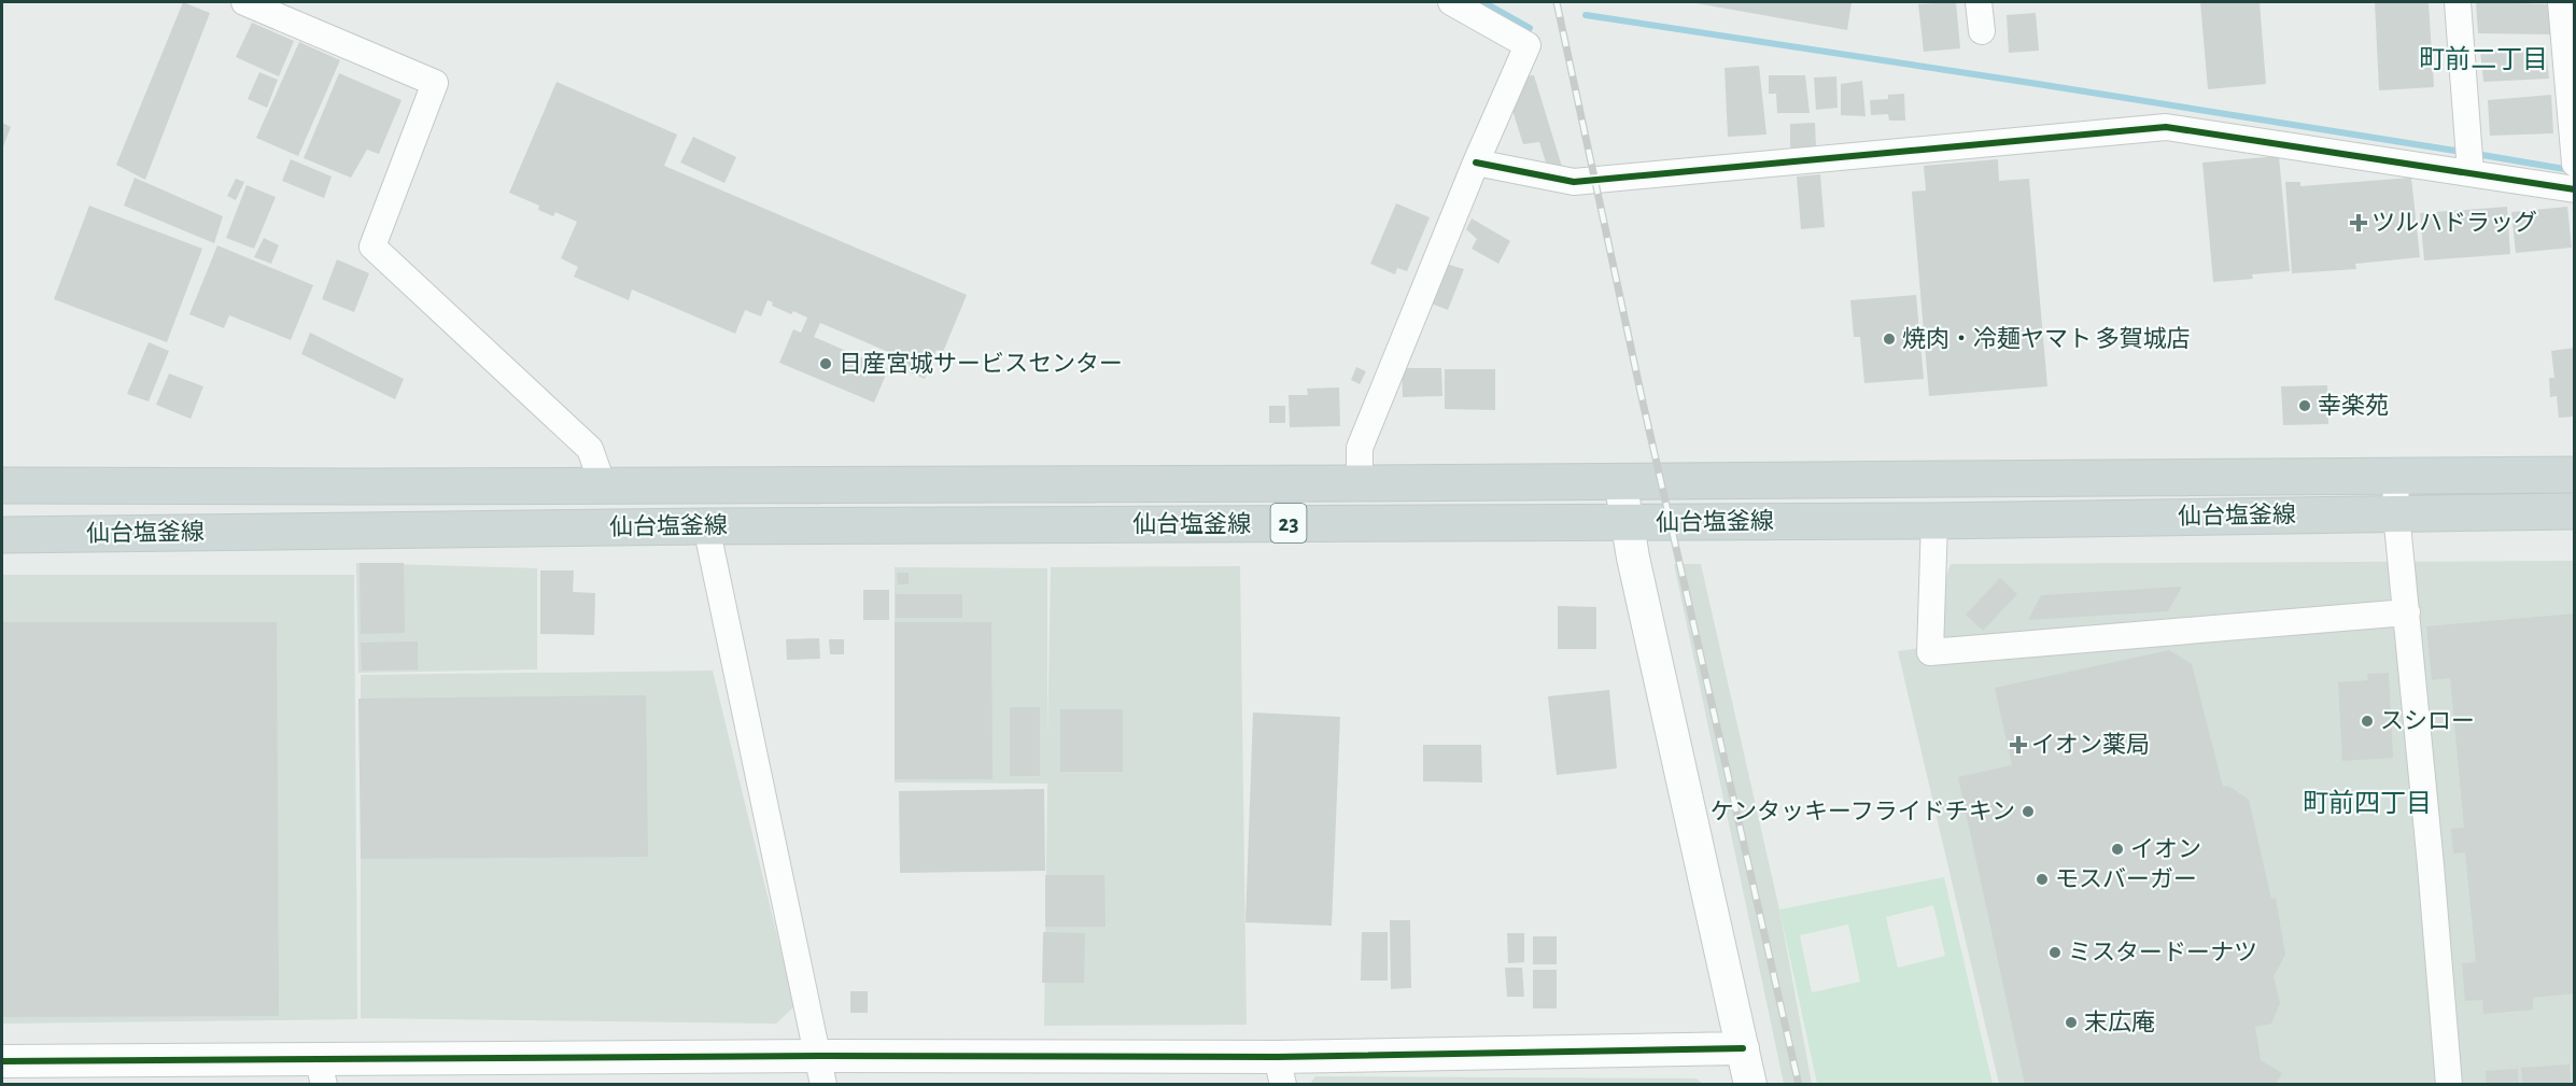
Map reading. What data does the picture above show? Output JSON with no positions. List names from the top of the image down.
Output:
{
  "streets": {
    "main road": ["仙台塩釜線", "23"]
  },
  "districts": ["町前二丁目", "町前四丁目"],
  "places": {
    "health": ["ツルハドラッグ", "イオン薬局"],
    "other": [
      "焼肉・冷麺ヤマト 多賀城店",
      "日産宮城サービスセンター",
      "幸楽苑",
      "スシロー",
      "ケンタッキーフライドチキン",
      "イオン",
      "モスバーガー",
      "ミスタードーナツ",
      "末広庵"
    ]
  }
}
